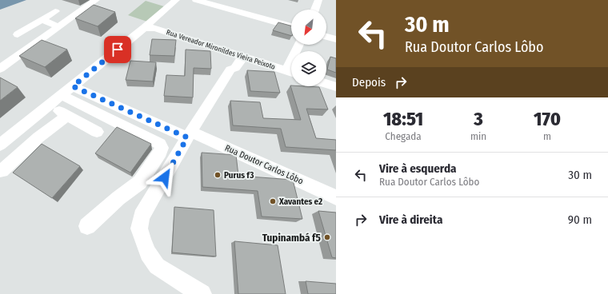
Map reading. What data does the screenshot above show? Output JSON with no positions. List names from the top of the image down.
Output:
{
  "streets": {
    "street": ["Rua Vereador Mironildes Vieira Peixoto", "Rua Doutor Carlos Lôbo"]
  },
  "places": ["Purus f3", "Xavantes e2", "Tupinambá f5"],
  "north": "bottom left",
  "page": {
    "turn": ["30 m", "Rua Doutor Carlos Lôbo"],
    "then": "Depois",
    "eta": [
      "18:51",
      "Chegada",
      "3",
      "min",
      "170",
      "m"
    ],
    "list": [
      {
        "name": "Vire à esquerda",
        "note": "Rua Doutor Carlos Lôbo",
        "value": "30 m"
      },
      {
        "name": "Vire à direita",
        "value": "90 m"
      }
    ]
  }
}
